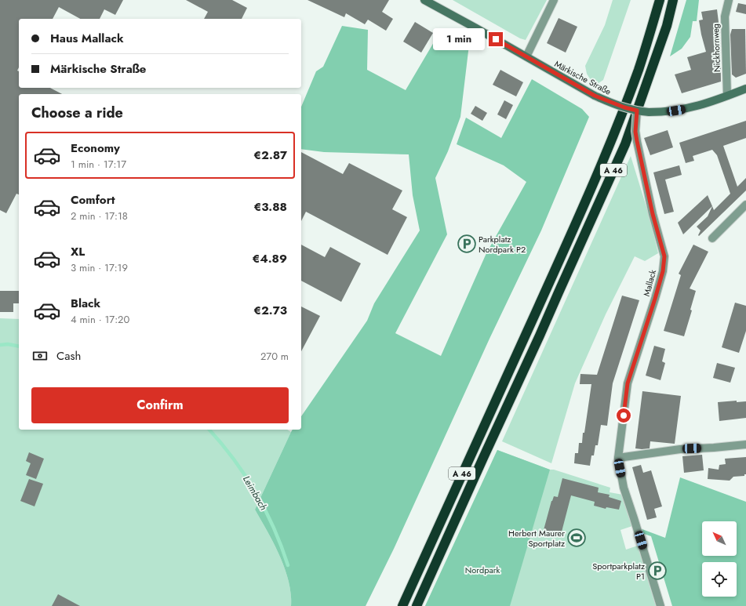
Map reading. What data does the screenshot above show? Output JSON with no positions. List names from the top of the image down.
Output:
{
  "streets": {
    "highway": ["A 46"],
    "main road": ["Märkische Straße"],
    "street": ["Nickhornweg", "Mallack"]
  },
  "crossings": [
    ["Nickhornweg", "Märkische Straße"],
    ["Märkische Straße", "Mallack"]
  ],
  "water": ["Leimbach"],
  "parks": ["Nordpark"],
  "places": {
    "parking": ["Parkplatz Nordpark P2", "Sportparkplatz P1"],
    "sports": ["Herbert Maurer Sportplatz"]
  },
  "north": "top left",
  "page": {
    "banner": ["Haus Mallack", "Märkische Straße"],
    "bubble": "1 min",
    "heading": "Choose a ride",
    "list": [
      {
        "name": "Economy",
        "note": "1 min · 17:17",
        "value": "€2.87"
      },
      {
        "name": "Comfort",
        "note": "2 min · 17:18",
        "value": "€3.88"
      },
      {
        "name": "XL",
        "note": "3 min · 17:19",
        "value": "€4.89"
      },
      {
        "name": "Black",
        "note": "4 min · 17:20",
        "value": "€2.73"
      }
    ],
    "pay": ["Cash", "270 m"],
    "buttons": "Confirm"
  }
}
